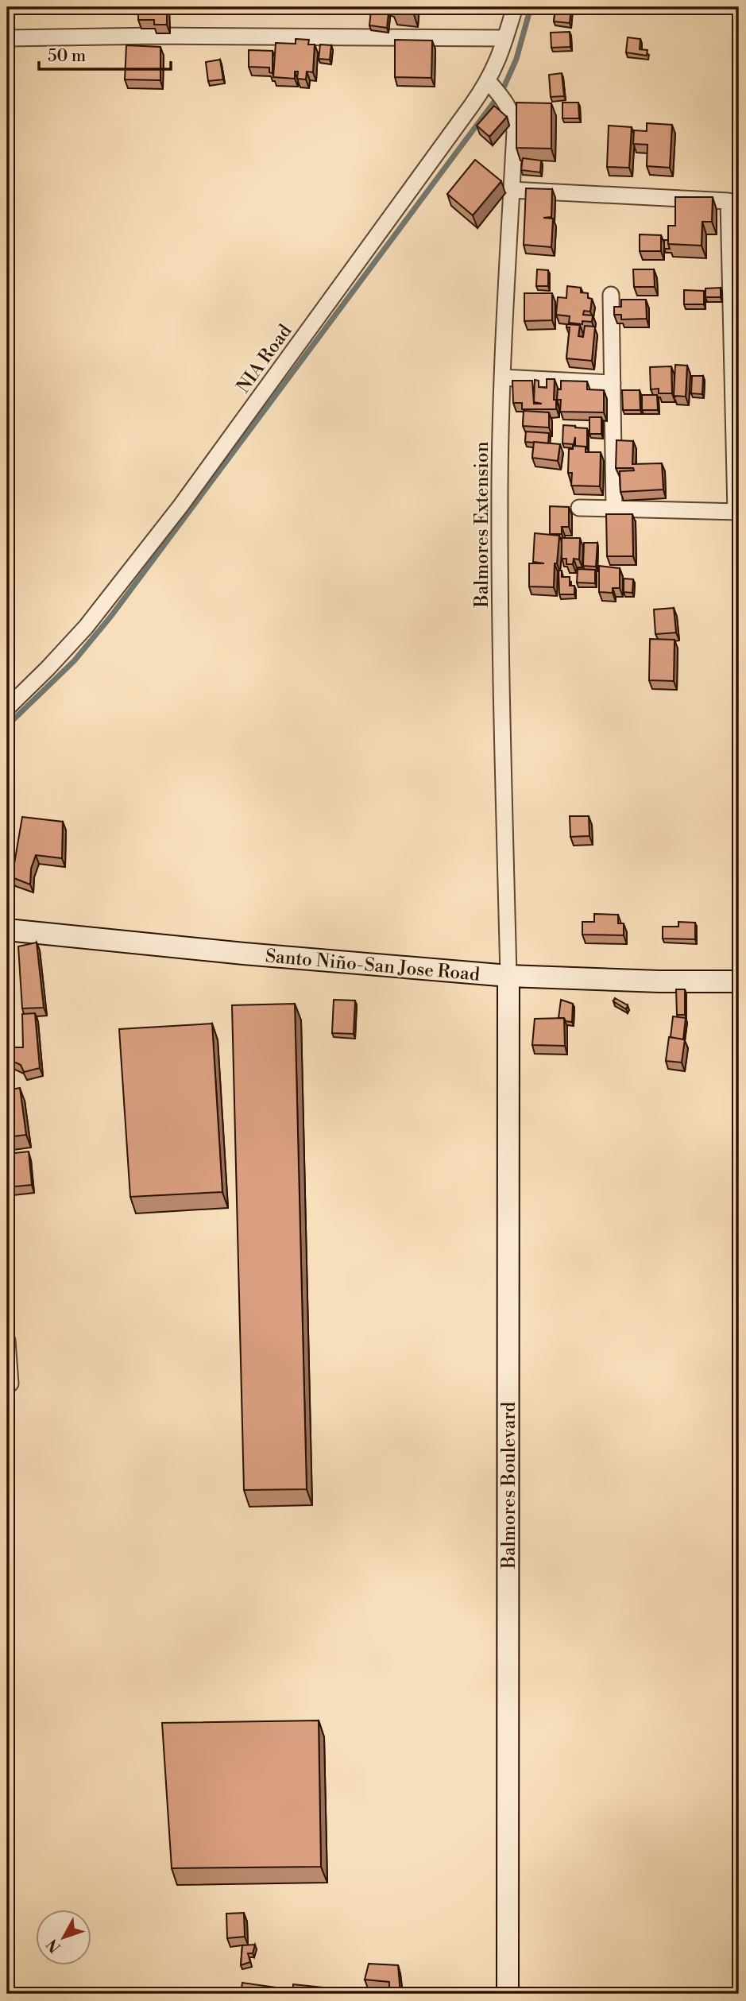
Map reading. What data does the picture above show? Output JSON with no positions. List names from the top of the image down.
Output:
{
  "streets": {
    "main road": ["Santo Niño-San Jose Road", "Balmores Boulevard"],
    "street": ["NIA Road", "Balmores Extension"]
  },
  "crossings": [
    ["NIA Road", "Balmores Extension"],
    ["Balmores Extension", "Santo Niño-San Jose Road"],
    ["Balmores Extension", "Balmores Boulevard"],
    ["Santo Niño-San Jose Road", "Balmores Boulevard"]
  ],
  "scale_bar": "50 m",
  "north": "bottom left"
}
